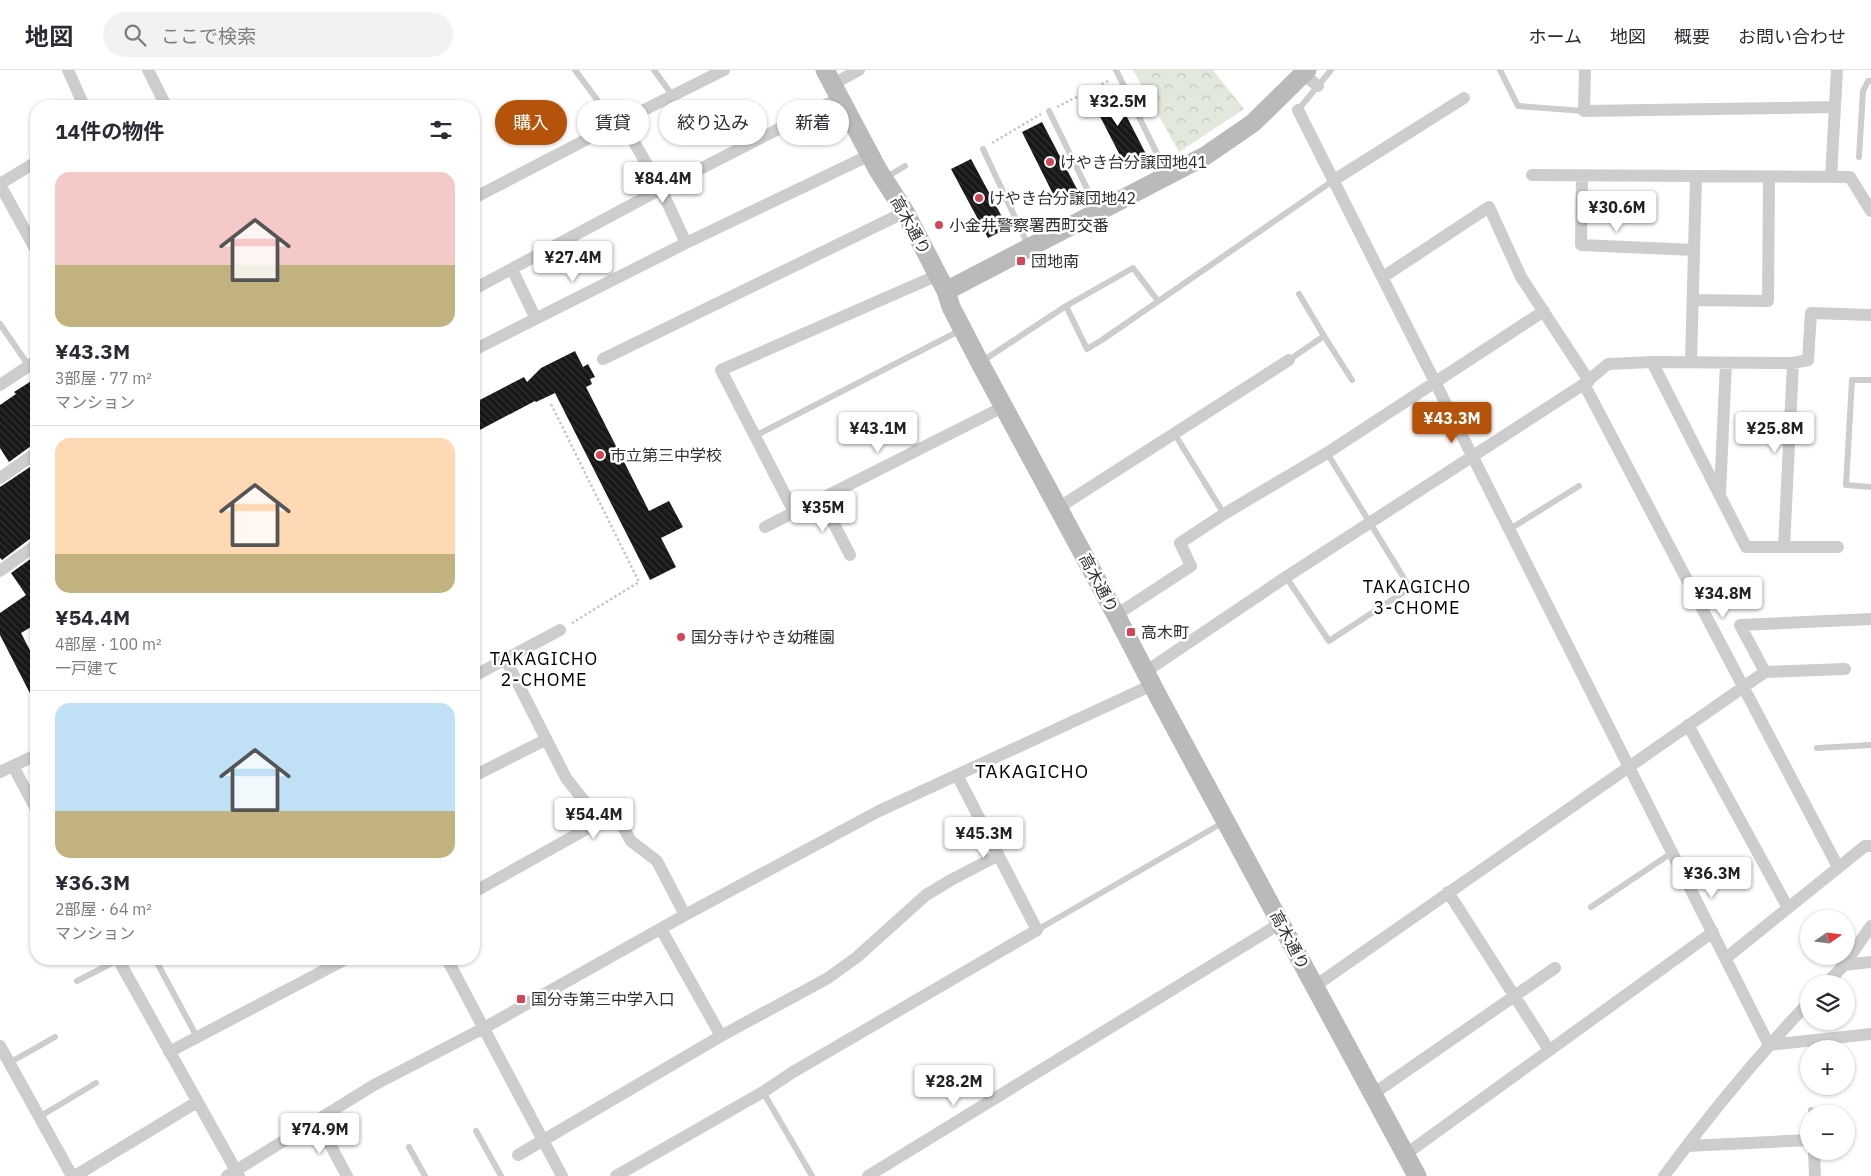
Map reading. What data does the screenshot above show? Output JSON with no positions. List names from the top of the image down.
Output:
{
  "streets": {
    "street": ["高木通り"]
  },
  "districts": ["TAKAGICHO 3-CHOME", "TAKAGICHO 2-CHOME", "TAKAGICHO"],
  "places": {
    "other": [
      "けやき台分譲団地41",
      "けやき台分譲団地42",
      "小金井警察署西町交番",
      "市立第三中学校",
      "国分寺けやき幼稚園"
    ],
    "transit": ["団地南", "高木町", "国分寺第三中学入口"]
  },
  "north": "right",
  "page": {
    "header": "地図",
    "search": "ここで検索",
    "nav": [
      "ホーム",
      "地図",
      "概要",
      "お問い合わせ"
    ],
    "price": [
      "¥32.5M",
      "¥84.4M",
      "¥30.6M",
      "¥27.4M",
      "¥43.3M",
      "¥43.1M",
      "¥25.8M",
      "¥35M",
      "¥34.8M",
      "¥54.4M",
      "¥45.3M",
      "¥36.3M",
      "¥28.2M",
      "¥74.9M"
    ],
    "chip": [
      "購入",
      "賃貸",
      "絞り込み",
      "新着"
    ],
    "heading": "14件の物件",
    "list": [
      {
        "name": "¥43.3M",
        "note": "3部屋 · 77 m² · マンション"
      },
      {
        "name": "¥54.4M",
        "note": "4部屋 · 100 m² · 一戸建て"
      },
      {
        "name": "¥36.3M",
        "note": "2部屋 · 64 m² · マンション"
      }
    ],
    "map_buttons": ["+", "−"]
  }
}
